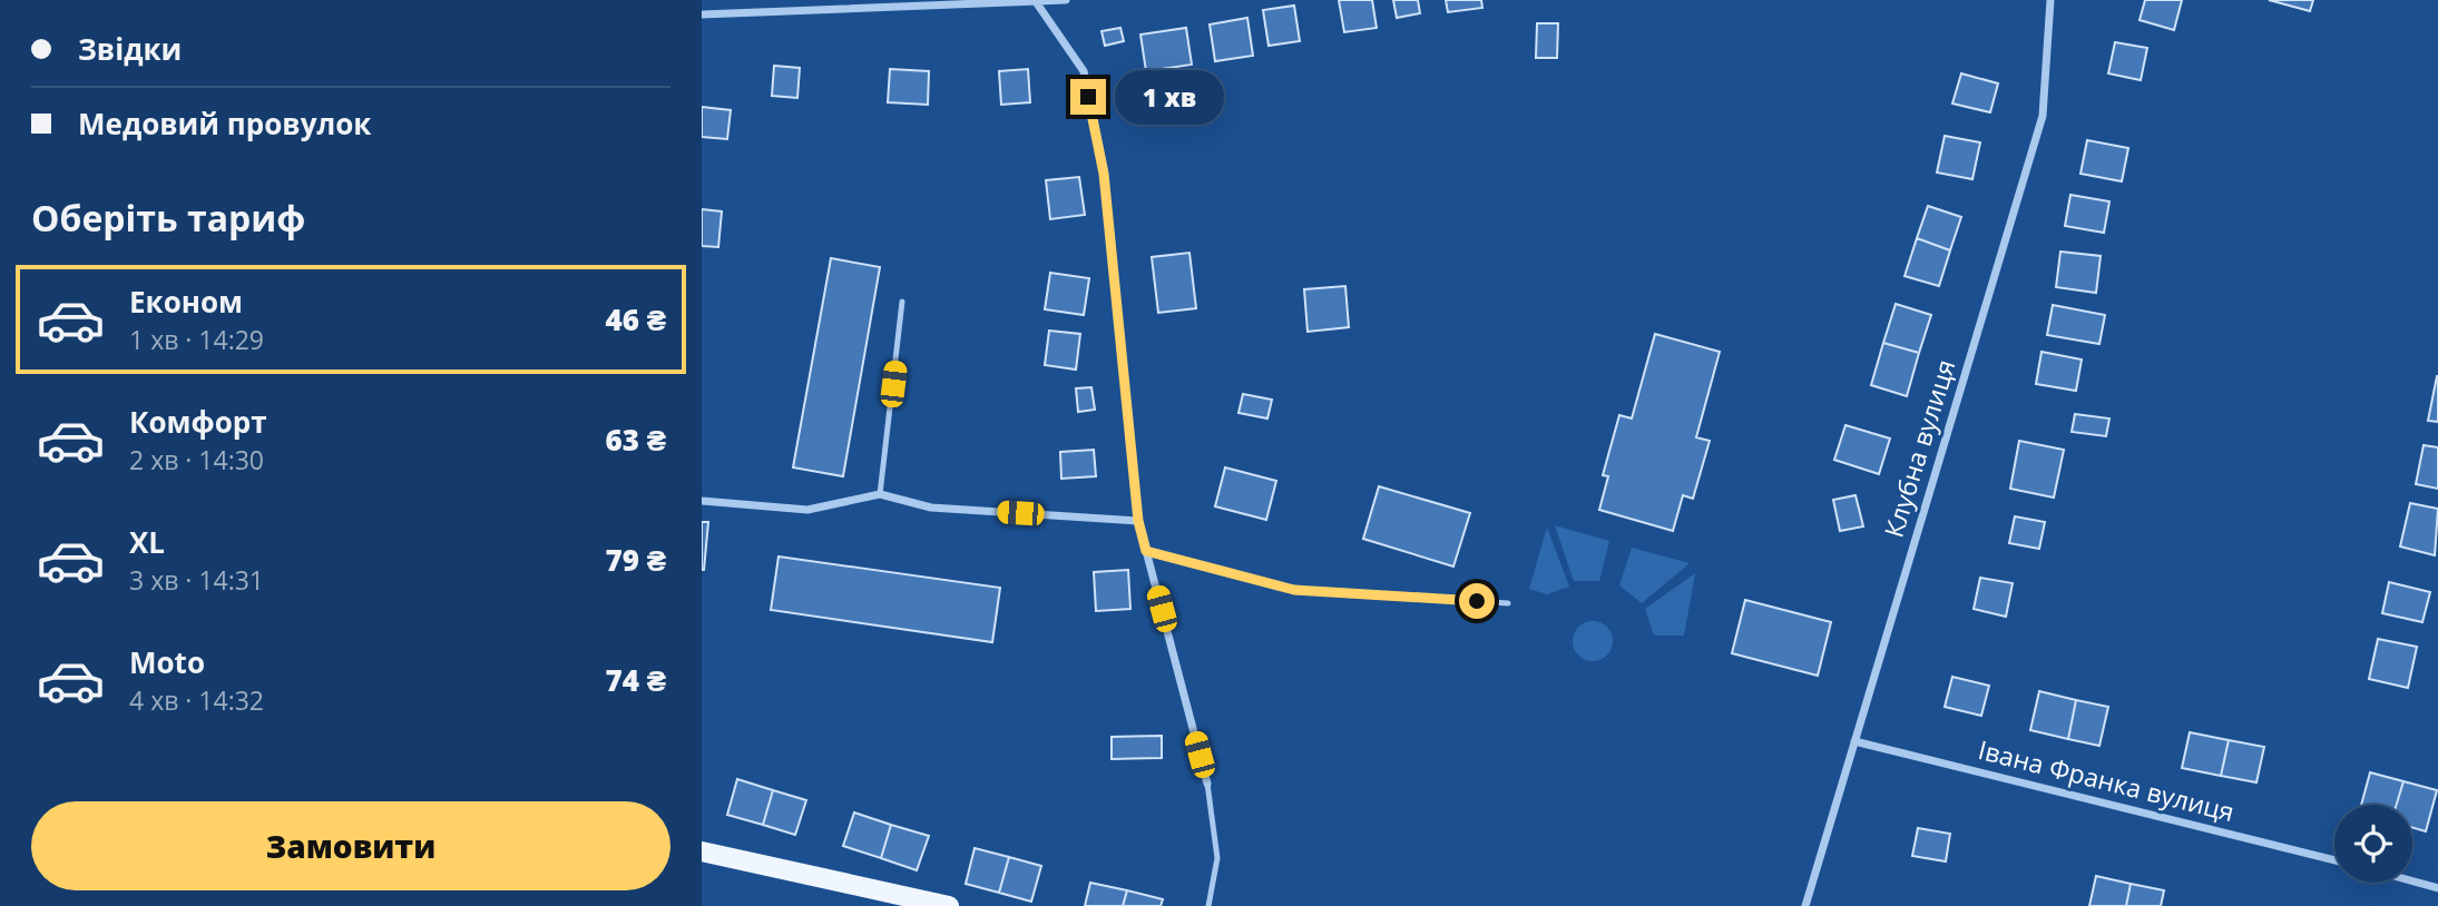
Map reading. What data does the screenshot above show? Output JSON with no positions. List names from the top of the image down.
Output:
{
  "streets": {
    "street": ["Клубна вулиця", "Івана Франка вулиця"]
  },
  "crossings": [
    ["Клубна вулиця", "Івана Франка вулиця"]
  ],
  "page": {
    "banner": ["Звідки", "Медовий провулок"],
    "bubble": "1 хв",
    "heading": "Оберіть тариф",
    "list": [
      {
        "name": "Економ",
        "note": "1 хв · 14:29",
        "value": "46 ₴"
      },
      {
        "name": "Комфорт",
        "note": "2 хв · 14:30",
        "value": "63 ₴"
      },
      {
        "name": "XL",
        "note": "3 хв · 14:31",
        "value": "79 ₴"
      },
      {
        "name": "Moto",
        "note": "4 хв · 14:32",
        "value": "74 ₴"
      }
    ],
    "buttons": "Замовити"
  }
}
